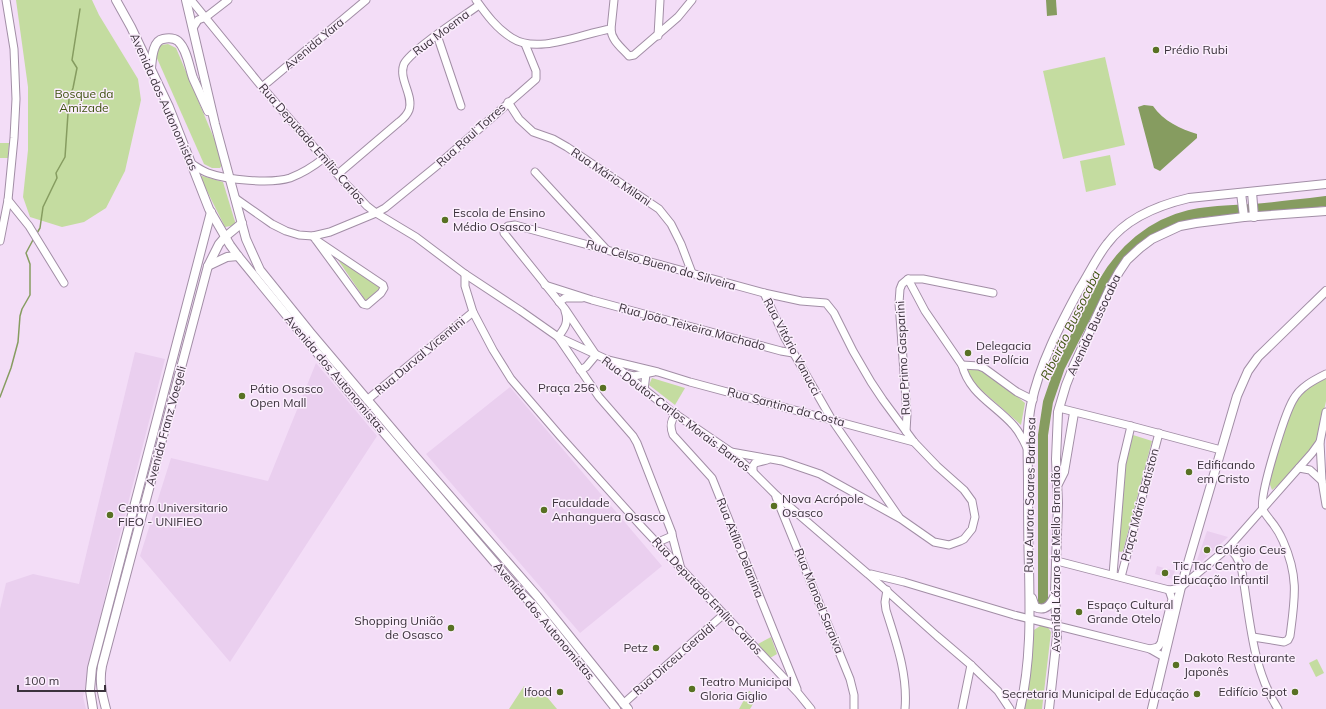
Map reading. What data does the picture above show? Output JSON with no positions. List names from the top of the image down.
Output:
{
  "streets": {
    "main road": [
      "Avenida dos Autonomistas",
      "Avenida Bussocaba",
      "Avenida Franz Voegeli",
      "Rua Aurora Soares Barbosa",
      "Avenida Lázaro de Mello Brandão"
    ],
    "street": [
      "Rua Moema",
      "Avenida Yara",
      "Rua Raul Torres",
      "Rua Deputado Emílio Carlos",
      "Rua Mário Milani",
      "Rua Celso Bueno da Silveira",
      "Rua João Teixeira Machado",
      "Rua Vitório Vanucci",
      "Rua Durval Vicentini",
      "Rua Primo Gasparini",
      "Rua Santina da Costa",
      "Rua Doutor Carlos Morais Barros",
      "Praça Mário Batiston",
      "Rua Atílio Delanina",
      "Rua Manoel Saraiva",
      "Rua Dirceu Geraldi"
    ]
  },
  "crossings": [
    ["Rua Moema", "Rua Deputado Emílio Carlos"],
    ["Avenida Yara", "Rua Deputado Emílio Carlos"],
    ["Avenida dos Autonomistas", "Rua Durval Vicentini"],
    ["Avenida dos Autonomistas", "Avenida Franz Voegeli"],
    ["Avenida dos Autonomistas", "Rua Dirceu Geraldi"],
    ["Rua Raul Torres", "Rua Deputado Emílio Carlos"],
    ["Rua Raul Torres", "Rua Mário Milani"],
    ["Rua Deputado Emílio Carlos", "Rua Durval Vicentini"],
    ["Rua Deputado Emílio Carlos", "Rua Atílio Delanina"],
    ["Rua Deputado Emílio Carlos", "Rua Dirceu Geraldi"],
    ["Rua Mário Milani", "Rua Celso Bueno da Silveira"],
    ["Rua Celso Bueno da Silveira", "Rua Vitório Vanucci"],
    ["Rua Celso Bueno da Silveira", "Rua Primo Gasparini"],
    ["Rua Celso Bueno da Silveira", "Rua Doutor Carlos Morais Barros"],
    ["Avenida Bussocaba", "Avenida Lázaro de Mello Brandão"],
    ["Rua João Teixeira Machado", "Rua Vitório Vanucci"],
    ["Rua João Teixeira Machado", "Rua Doutor Carlos Morais Barros"],
    ["Rua Vitório Vanucci", "Rua Santina da Costa"],
    ["Rua Santina da Costa", "Rua Doutor Carlos Morais Barros"],
    ["Rua Doutor Carlos Morais Barros", "Rua Atílio Delanina"],
    ["Rua Doutor Carlos Morais Barros", "Rua Manoel Saraiva"]
  ],
  "water": ["Ribeirão Bussocaba"],
  "parks": ["Bosque da Amizade"],
  "places": [
    "Prédio Rubi",
    "Escola de Ensino Médio Osasco I",
    "Delegacia de Polícia",
    "Praça 256",
    "Pátio Osasco Open Mall",
    "Edificando em Cristo",
    "Nova Acrópole Osasco",
    "Faculdade Anhanguera Osasco",
    "Centro Universitario FIEO - UNIFIEO",
    "Colégio Ceus",
    "Tic Tac Centro de Educação Infantil",
    "Espaço Cultural Grande Otelo",
    "Shopping União de Osasco",
    "Petz",
    "Dakoto Restaurante Japonês",
    "Teatro Municipal Gloria Giglio",
    "Ifood",
    "Edifício Spot",
    "Secretaria Municipal de Educação"
  ],
  "scale_bar": "100 m"
}
